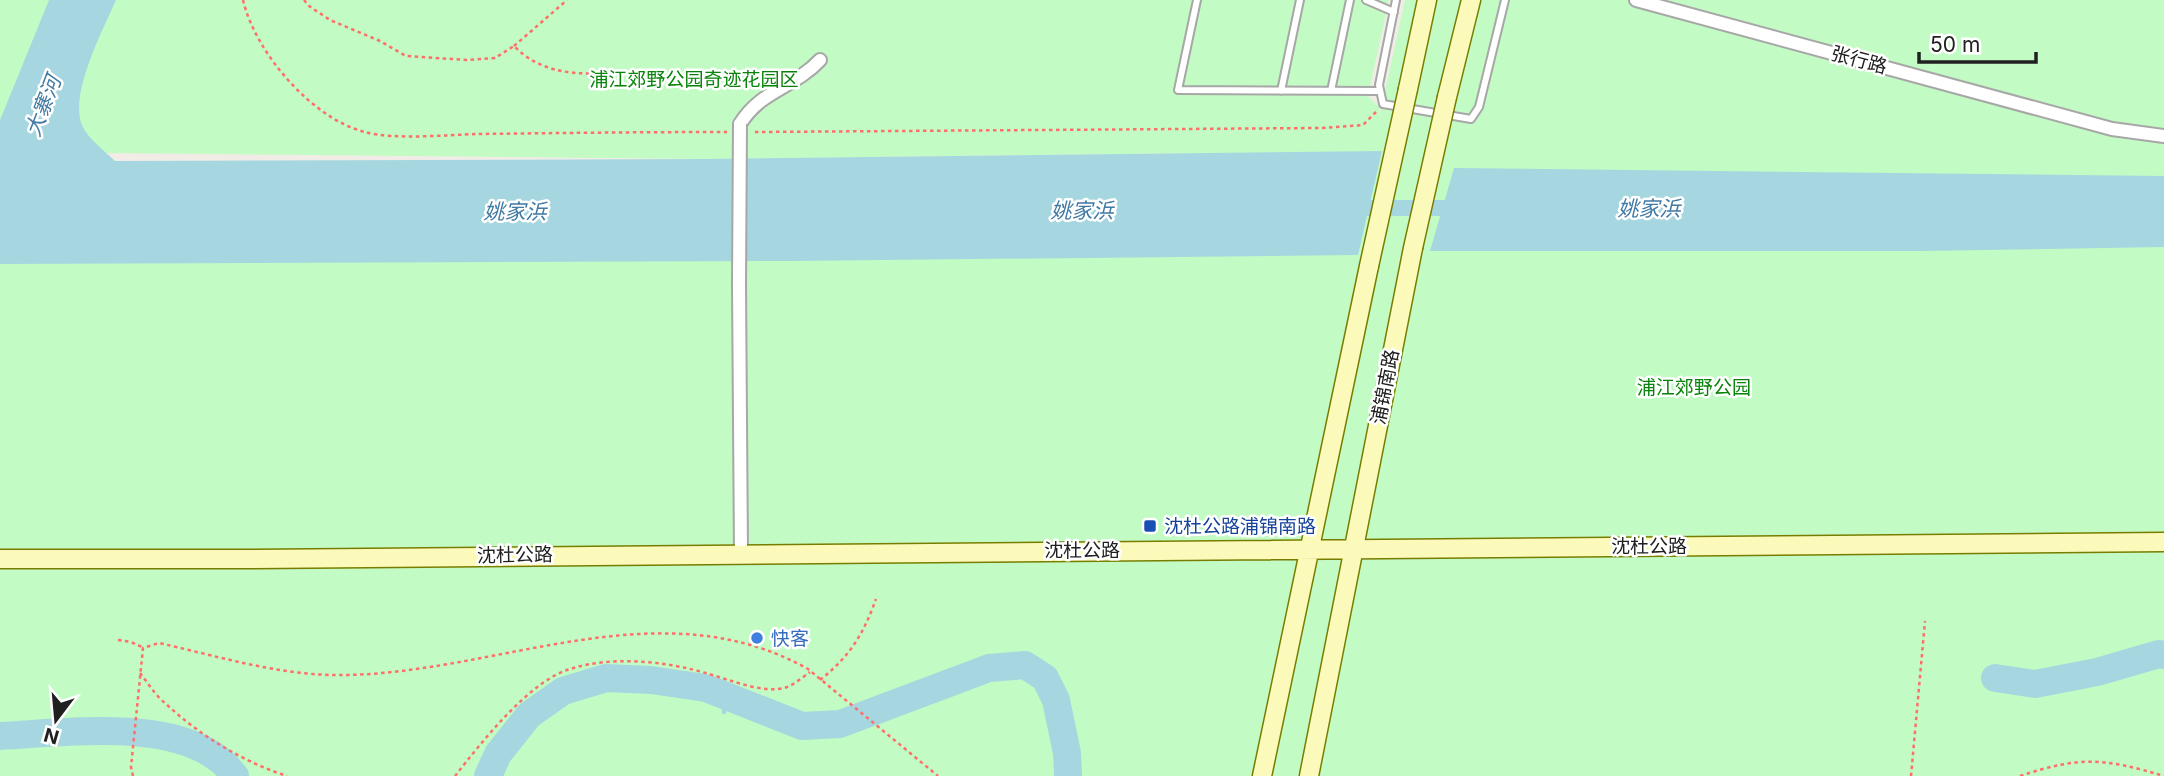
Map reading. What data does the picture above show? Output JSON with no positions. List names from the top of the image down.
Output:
{
  "streets": {
    "street": ["张行路", "浦锦南路", "沈杜公路"]
  },
  "crossings": [
    ["浦锦南路", "沈杜公路"]
  ],
  "water": ["大寨河", "姚家浜"],
  "parks": ["浦江郊野公园奇迹花园区", "浦江郊野公园"],
  "places": {
    "transit": ["沈杜公路浦锦南路"],
    "other": ["快客"]
  },
  "scale_bar": "50 m",
  "north": "bottom"
}
